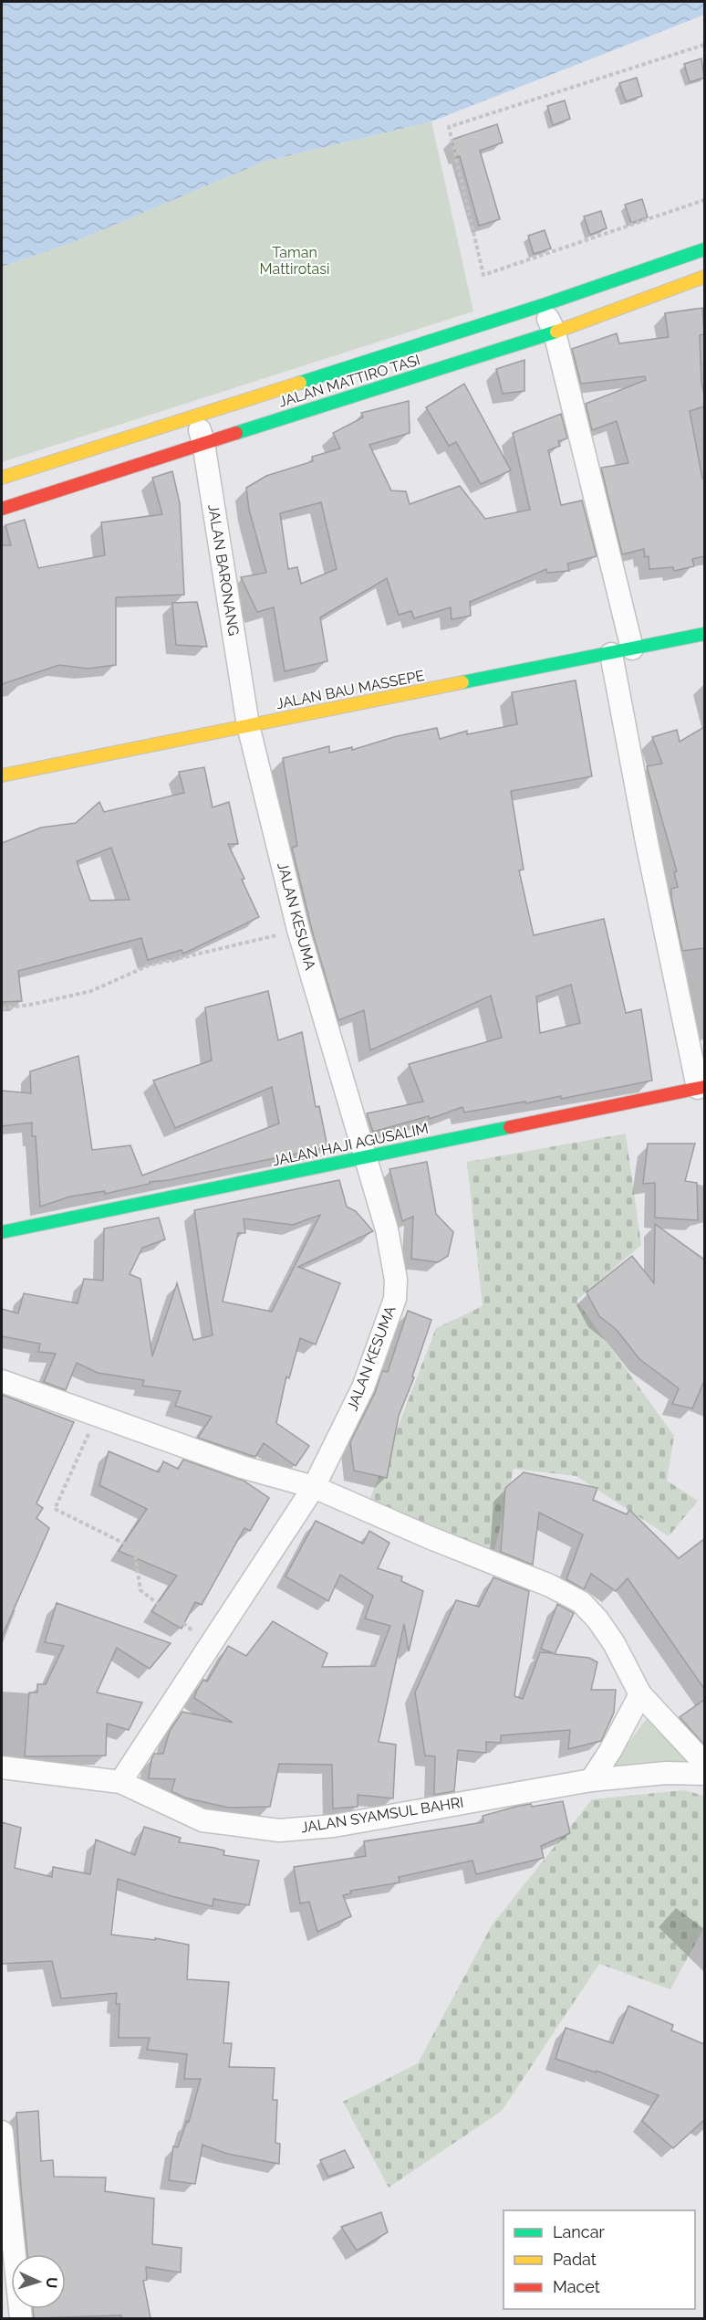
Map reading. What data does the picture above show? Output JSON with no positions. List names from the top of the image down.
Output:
{
  "streets": {
    "main road": ["JALAN MATTIRO TASI", "JALAN BAU MASSEPE", "JALAN HAJI AGUSALIM"],
    "street": ["JALAN BARONANG", "JALAN KESUMA", "JALAN SYAMSUL BAHRI"]
  },
  "crossings": [
    ["JALAN MATTIRO TASI", "JALAN BARONANG"],
    ["JALAN BARONANG", "JALAN BAU MASSEPE"],
    ["JALAN BARONANG", "JALAN KESUMA"],
    ["JALAN BAU MASSEPE", "JALAN KESUMA"],
    ["JALAN KESUMA", "JALAN HAJI AGUSALIM"],
    ["JALAN KESUMA", "JALAN SYAMSUL BAHRI"]
  ],
  "parks": ["Taman Mattirotasi"],
  "legend": ["Lancar", "Padat", "Macet"],
  "north": "right"
}
